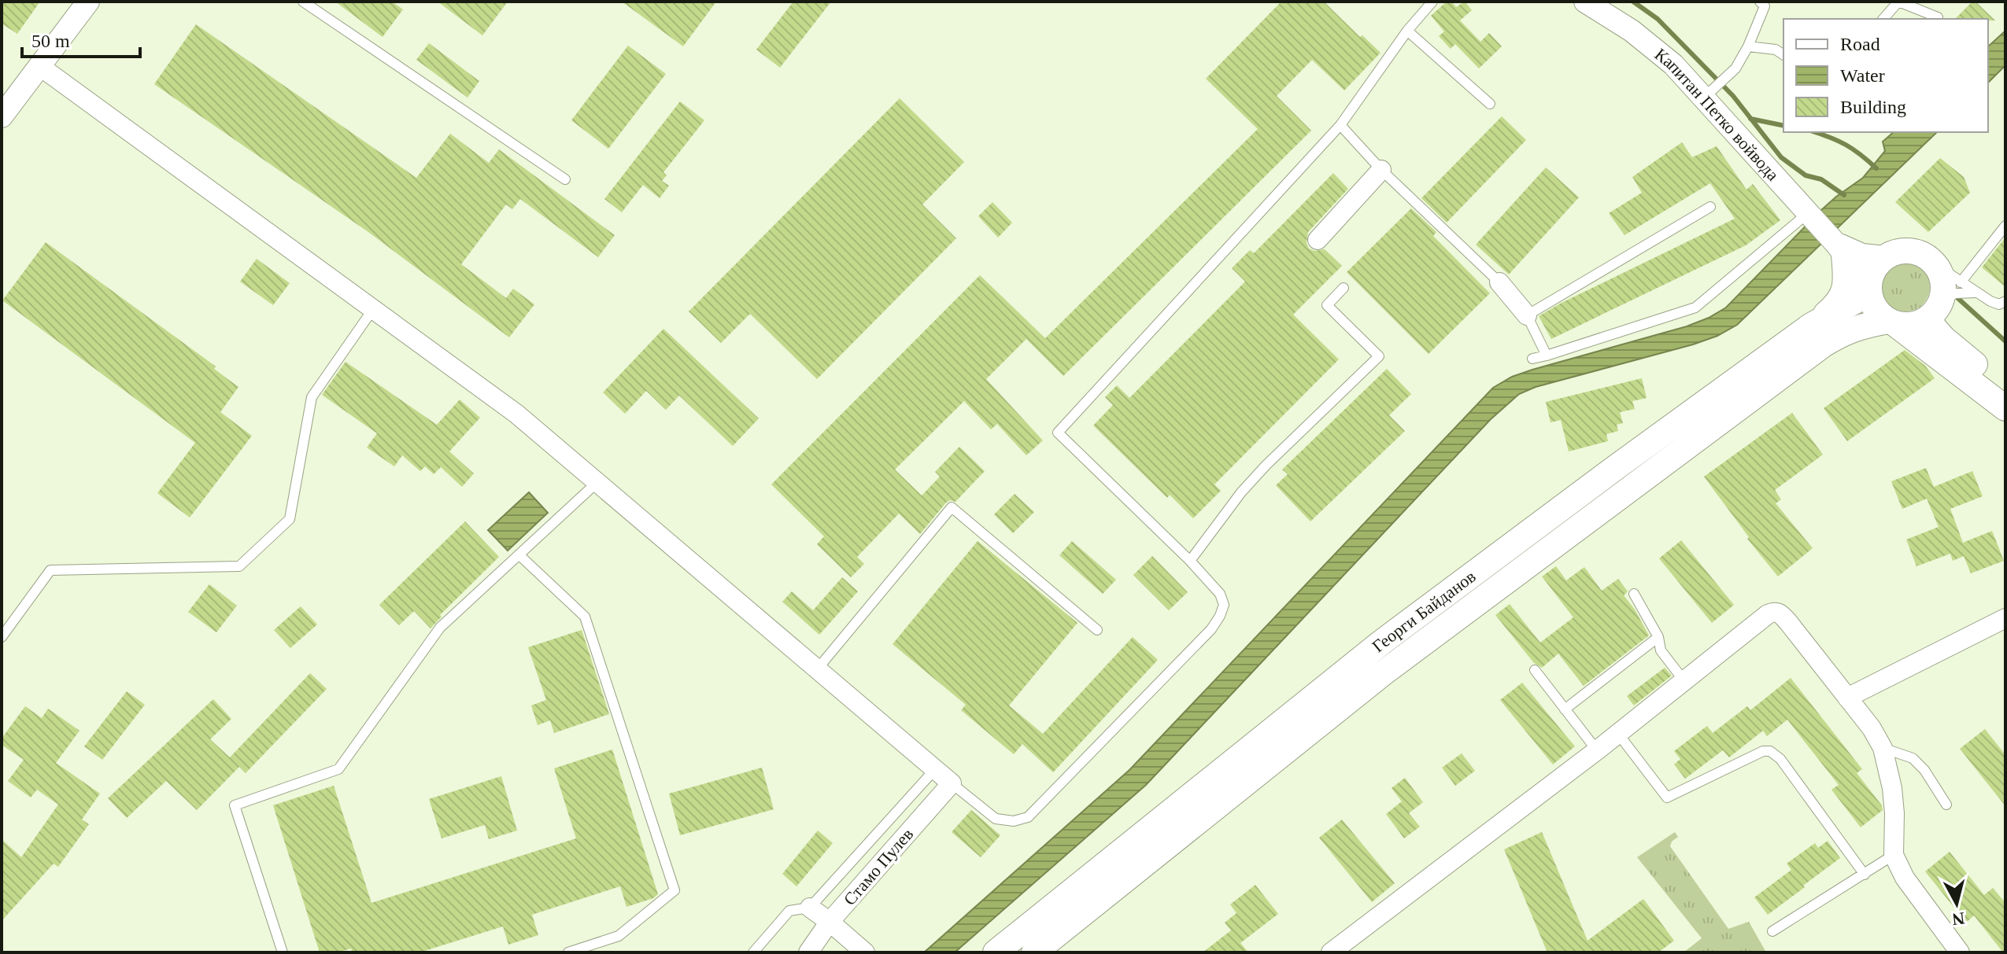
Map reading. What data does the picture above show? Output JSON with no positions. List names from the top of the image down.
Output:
{
  "streets": {
    "main road": ["Георги Байданов"],
    "street": ["Капитан Петко войвода", "Стамо Пулев"]
  },
  "crossings": [
    ["Капитан Петко войвода", "Георги Байданов"]
  ],
  "legend": ["Road", "Water", "Building"],
  "scale_bar": "50 m",
  "north": "bottom"
}
